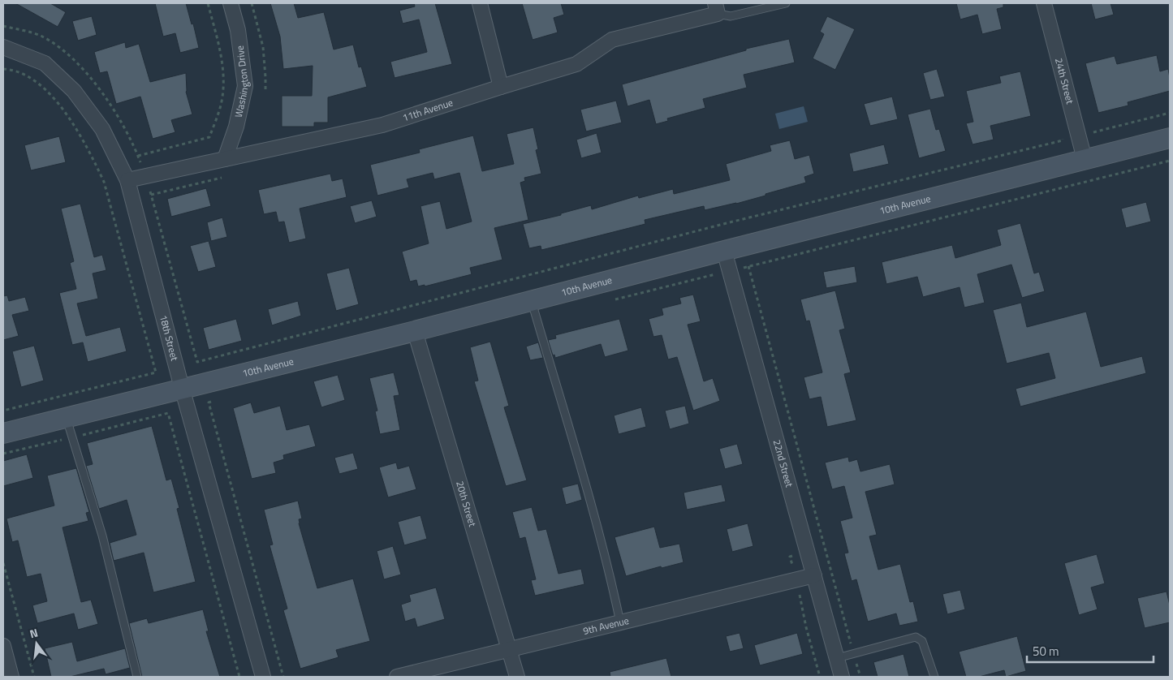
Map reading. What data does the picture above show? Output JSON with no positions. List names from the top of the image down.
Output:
{
  "streets": {
    "street": [
      "Washington Drive",
      "24th Street",
      "11th Avenue",
      "10th Avenue",
      "18th Street",
      "22nd Street",
      "20th Street",
      "9th Avenue"
    ]
  },
  "crossings": [
    ["Washington Drive", "11th Avenue"],
    ["24th Street", "10th Avenue"],
    ["11th Avenue", "18th Street"],
    ["10th Avenue", "18th Street"],
    ["10th Avenue", "22nd Street"],
    ["10th Avenue", "20th Street"],
    ["22nd Street", "9th Avenue"],
    ["20th Street", "9th Avenue"]
  ],
  "scale_bar": "50 m",
  "north": "top"
}
